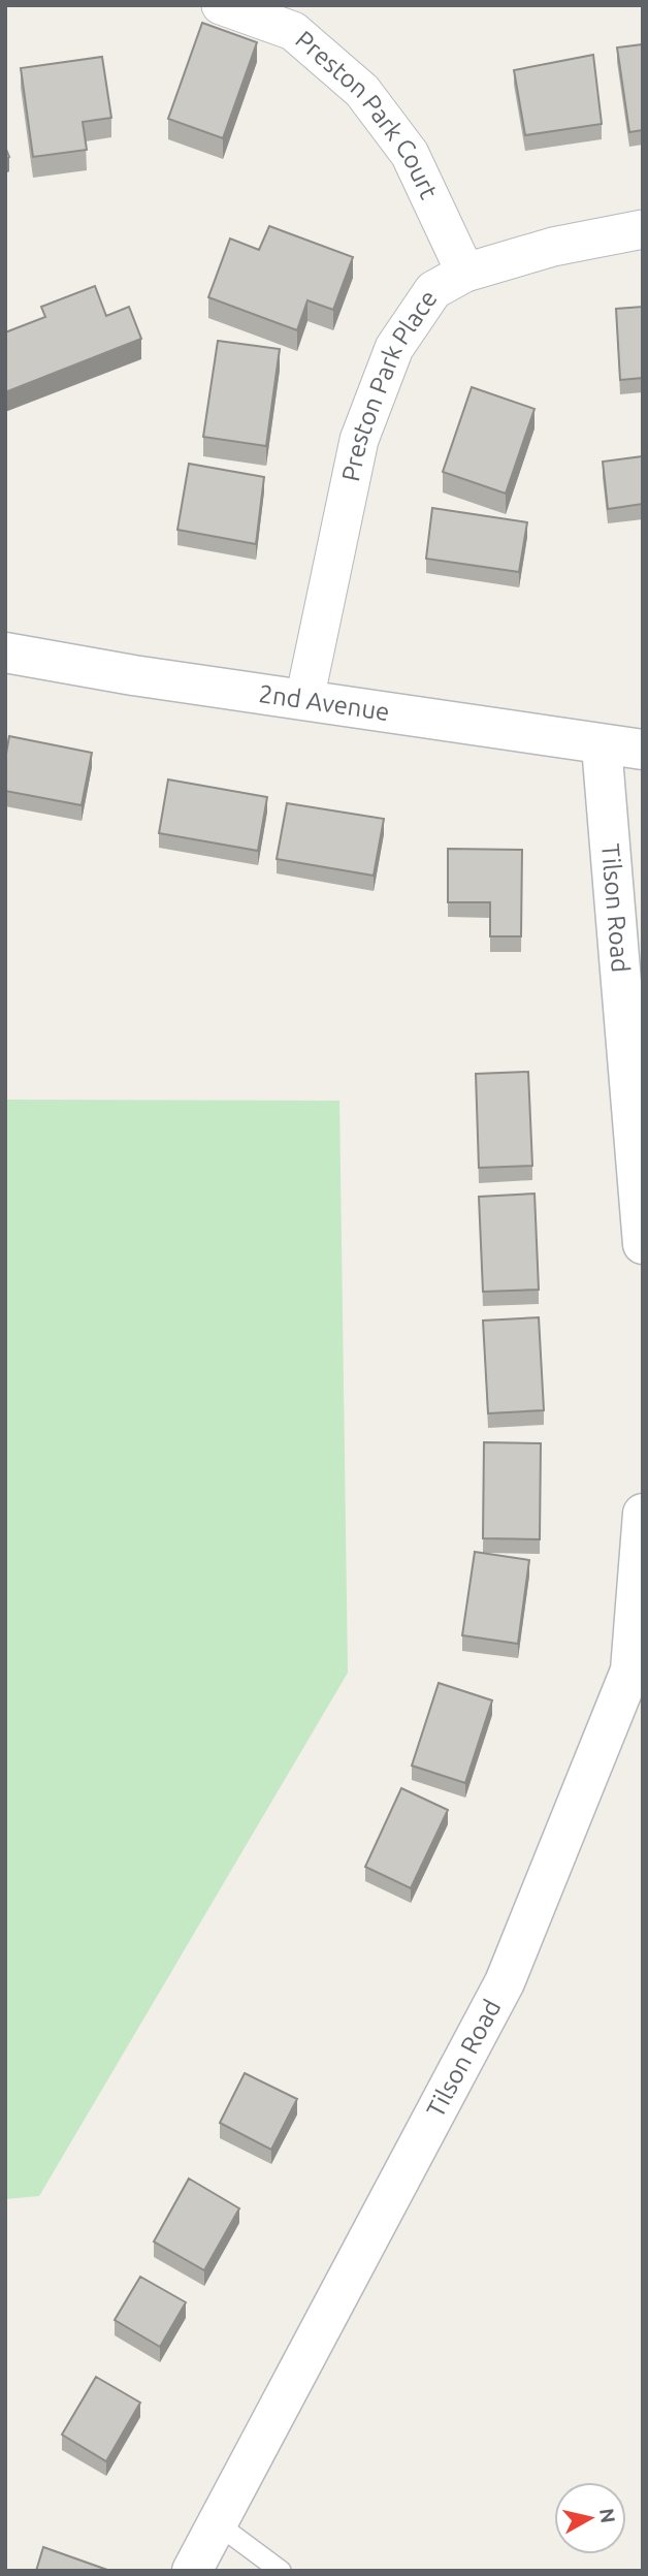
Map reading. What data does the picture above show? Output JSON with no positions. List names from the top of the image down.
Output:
{
  "streets": {
    "street": [
      "Preston Park Court",
      "Preston Park Place",
      "2nd Avenue",
      "Tilson Road"
    ]
  },
  "crossings": [
    ["Preston Park Court", "Preston Park Place"],
    ["Preston Park Place", "2nd Avenue"],
    ["2nd Avenue", "Tilson Road"]
  ],
  "north": "right"
}
